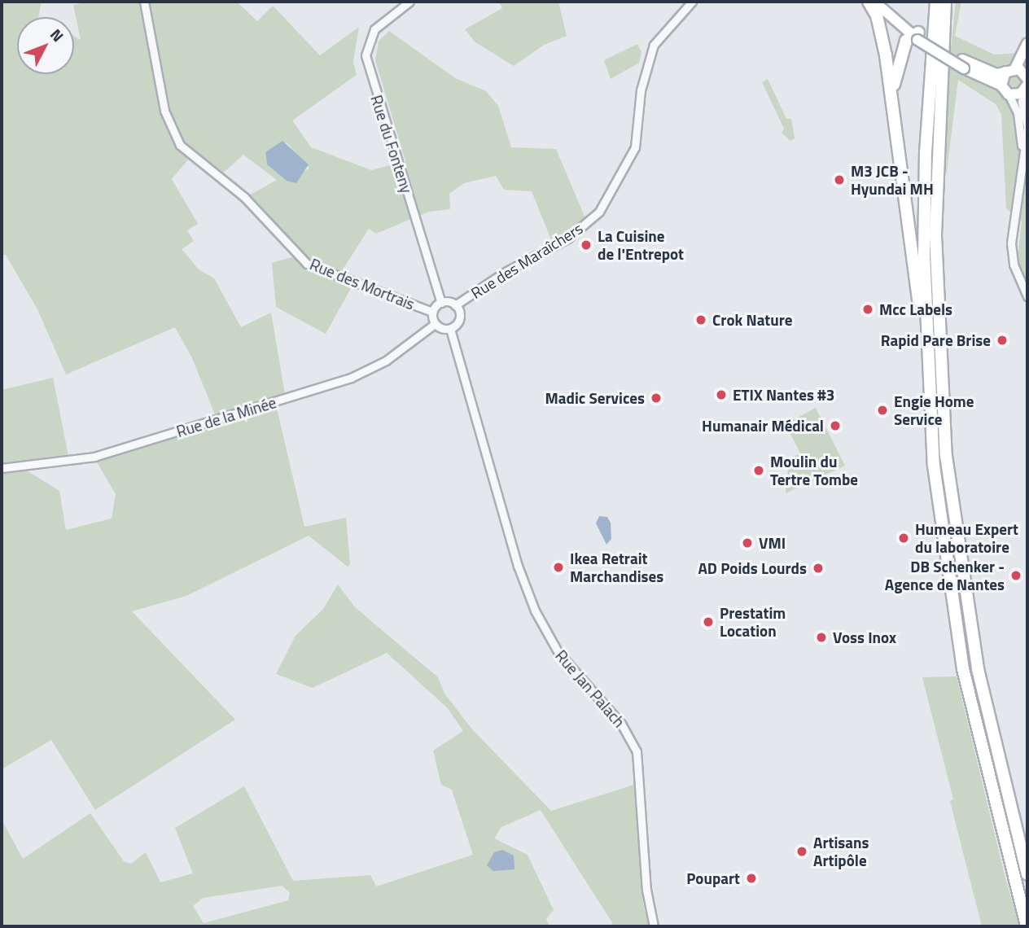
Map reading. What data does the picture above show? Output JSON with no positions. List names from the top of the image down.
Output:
{
  "streets": {
    "street": [
      "Rue du Fonteny",
      "Rue des Maraîchers",
      "Rue des Mortrais",
      "Rue de la Minée",
      "Rue Jan Palach"
    ]
  },
  "crossings": [
    ["Rue du Fonteny", "Rue des Maraîchers"],
    ["Rue du Fonteny", "Rue des Mortrais"],
    ["Rue du Fonteny", "Rue de la Minée"],
    ["Rue du Fonteny", "Rue Jan Palach"],
    ["Rue des Maraîchers", "Rue des Mortrais"],
    ["Rue des Maraîchers", "Rue de la Minée"],
    ["Rue des Maraîchers", "Rue Jan Palach"],
    ["Rue des Mortrais", "Rue de la Minée"],
    ["Rue des Mortrais", "Rue Jan Palach"],
    ["Rue de la Minée", "Rue Jan Palach"]
  ],
  "places": [
    "M3 JCB - Hyundai MH",
    "La Cuisine de l'Entrepot",
    "Mcc Labels",
    "Crok Nature",
    "Rapid Pare Brise",
    "ETIX Nantes #3",
    "Madic Services",
    "Engie Home Service",
    "Humanair Médical",
    "Moulin du Tertre Tombe",
    "Humeau Expert du laboratoire",
    "VMI",
    "Ikea Retrait Marchandises",
    "AD Poids Lourds",
    "DB Schenker - Agence de Nantes",
    "Prestatim Location",
    "Voss Inox",
    "Artisans Artipôle",
    "Poupart"
  ],
  "north": "top right"
}
